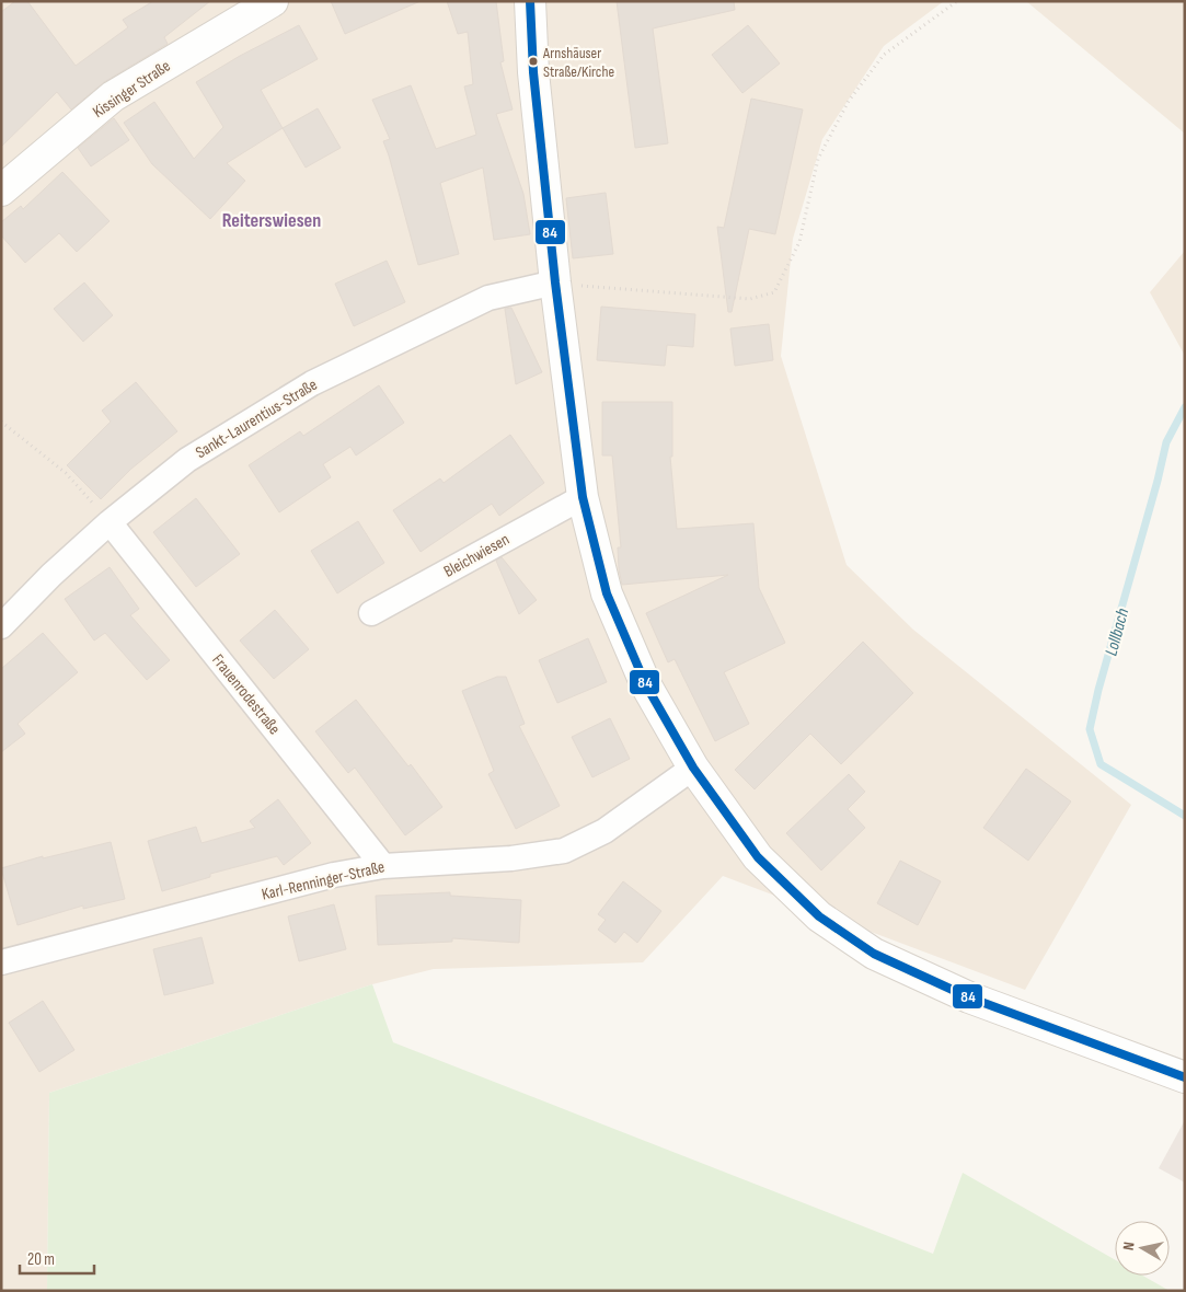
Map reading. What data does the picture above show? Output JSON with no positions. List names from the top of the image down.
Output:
{
  "streets": {
    "street": [
      "Kissinger Straße",
      "Sankt-Laurentius-Straße",
      "Bleichwiesen",
      "Frauenrodestraße",
      "Karl-Renninger-Straße"
    ]
  },
  "crossings": [
    ["Sankt-Laurentius-Straße", "Frauenrodestraße"],
    ["Frauenrodestraße", "Karl-Renninger-Straße"]
  ],
  "districts": ["Reiterswiesen"],
  "water": ["Lollbach"],
  "places": ["Arnshäuser Straße/Kirche"],
  "lines": ["transit line 84"],
  "scale_bar": "20 m",
  "north": "left"
}
